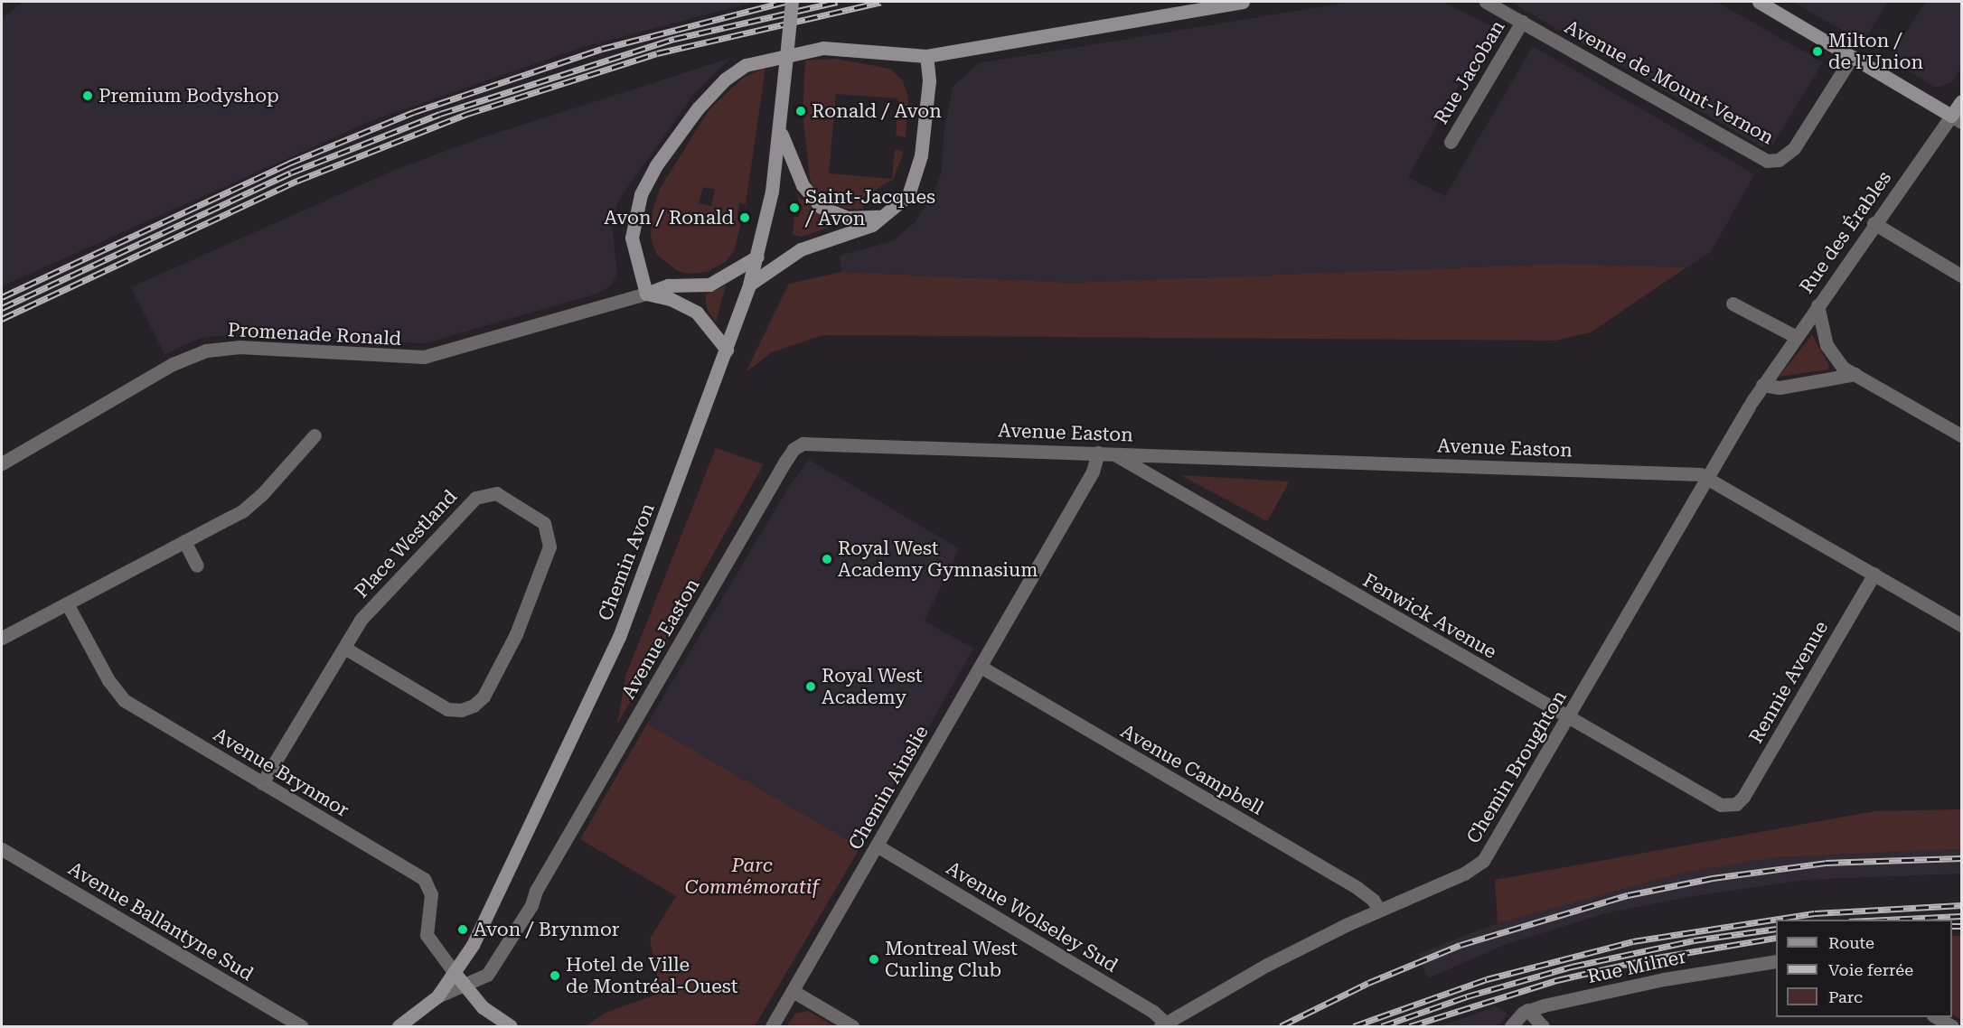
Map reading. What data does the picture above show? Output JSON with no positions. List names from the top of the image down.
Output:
{
  "streets": {
    "main road": ["Rue des Érables", "Chemin Avon"],
    "street": [
      "Rue Jacoban",
      "Avenue de Mount-Vernon",
      "Promenade Ronald",
      "Avenue Easton",
      "Place Westland",
      "Fenwick Avenue",
      "Rennie Avenue",
      "Chemin Broughton",
      "Avenue Campbell",
      "Avenue Brynmor",
      "Chemin Ainslie",
      "Avenue Wolseley Sud",
      "Avenue Ballantyne Sud",
      "Rue Milner"
    ]
  },
  "crossings": [
    ["Rue Jacoban", "Avenue de Mount-Vernon"],
    ["Rue des Érables", "Chemin Broughton"],
    ["Avenue Easton", "Chemin Avon"],
    ["Avenue Easton", "Fenwick Avenue"],
    ["Avenue Easton", "Rennie Avenue"],
    ["Avenue Easton", "Chemin Broughton"],
    ["Avenue Easton", "Chemin Ainslie"],
    ["Place Westland", "Avenue Brynmor"],
    ["Chemin Avon", "Avenue Brynmor"],
    ["Fenwick Avenue", "Rennie Avenue"],
    ["Fenwick Avenue", "Chemin Broughton"],
    ["Chemin Broughton", "Avenue Campbell"],
    ["Chemin Broughton", "Avenue Wolseley Sud"],
    ["Avenue Campbell", "Chemin Ainslie"],
    ["Chemin Ainslie", "Avenue Wolseley Sud"]
  ],
  "parks": ["Parc Commémoratif"],
  "places": [
    "Milton / de l'Union",
    "Premium Bodyshop",
    "Ronald / Avon",
    "Saint-Jacques / Avon",
    "Avon / Ronald",
    "Royal West Academy Gymnasium",
    "Royal West Academy",
    "Avon / Brynmor",
    "Montreal West Curling Club",
    "Hotel de Ville de Montréal-Ouest"
  ],
  "legend": ["Route", "Voie ferrée", "Parc"]
}
